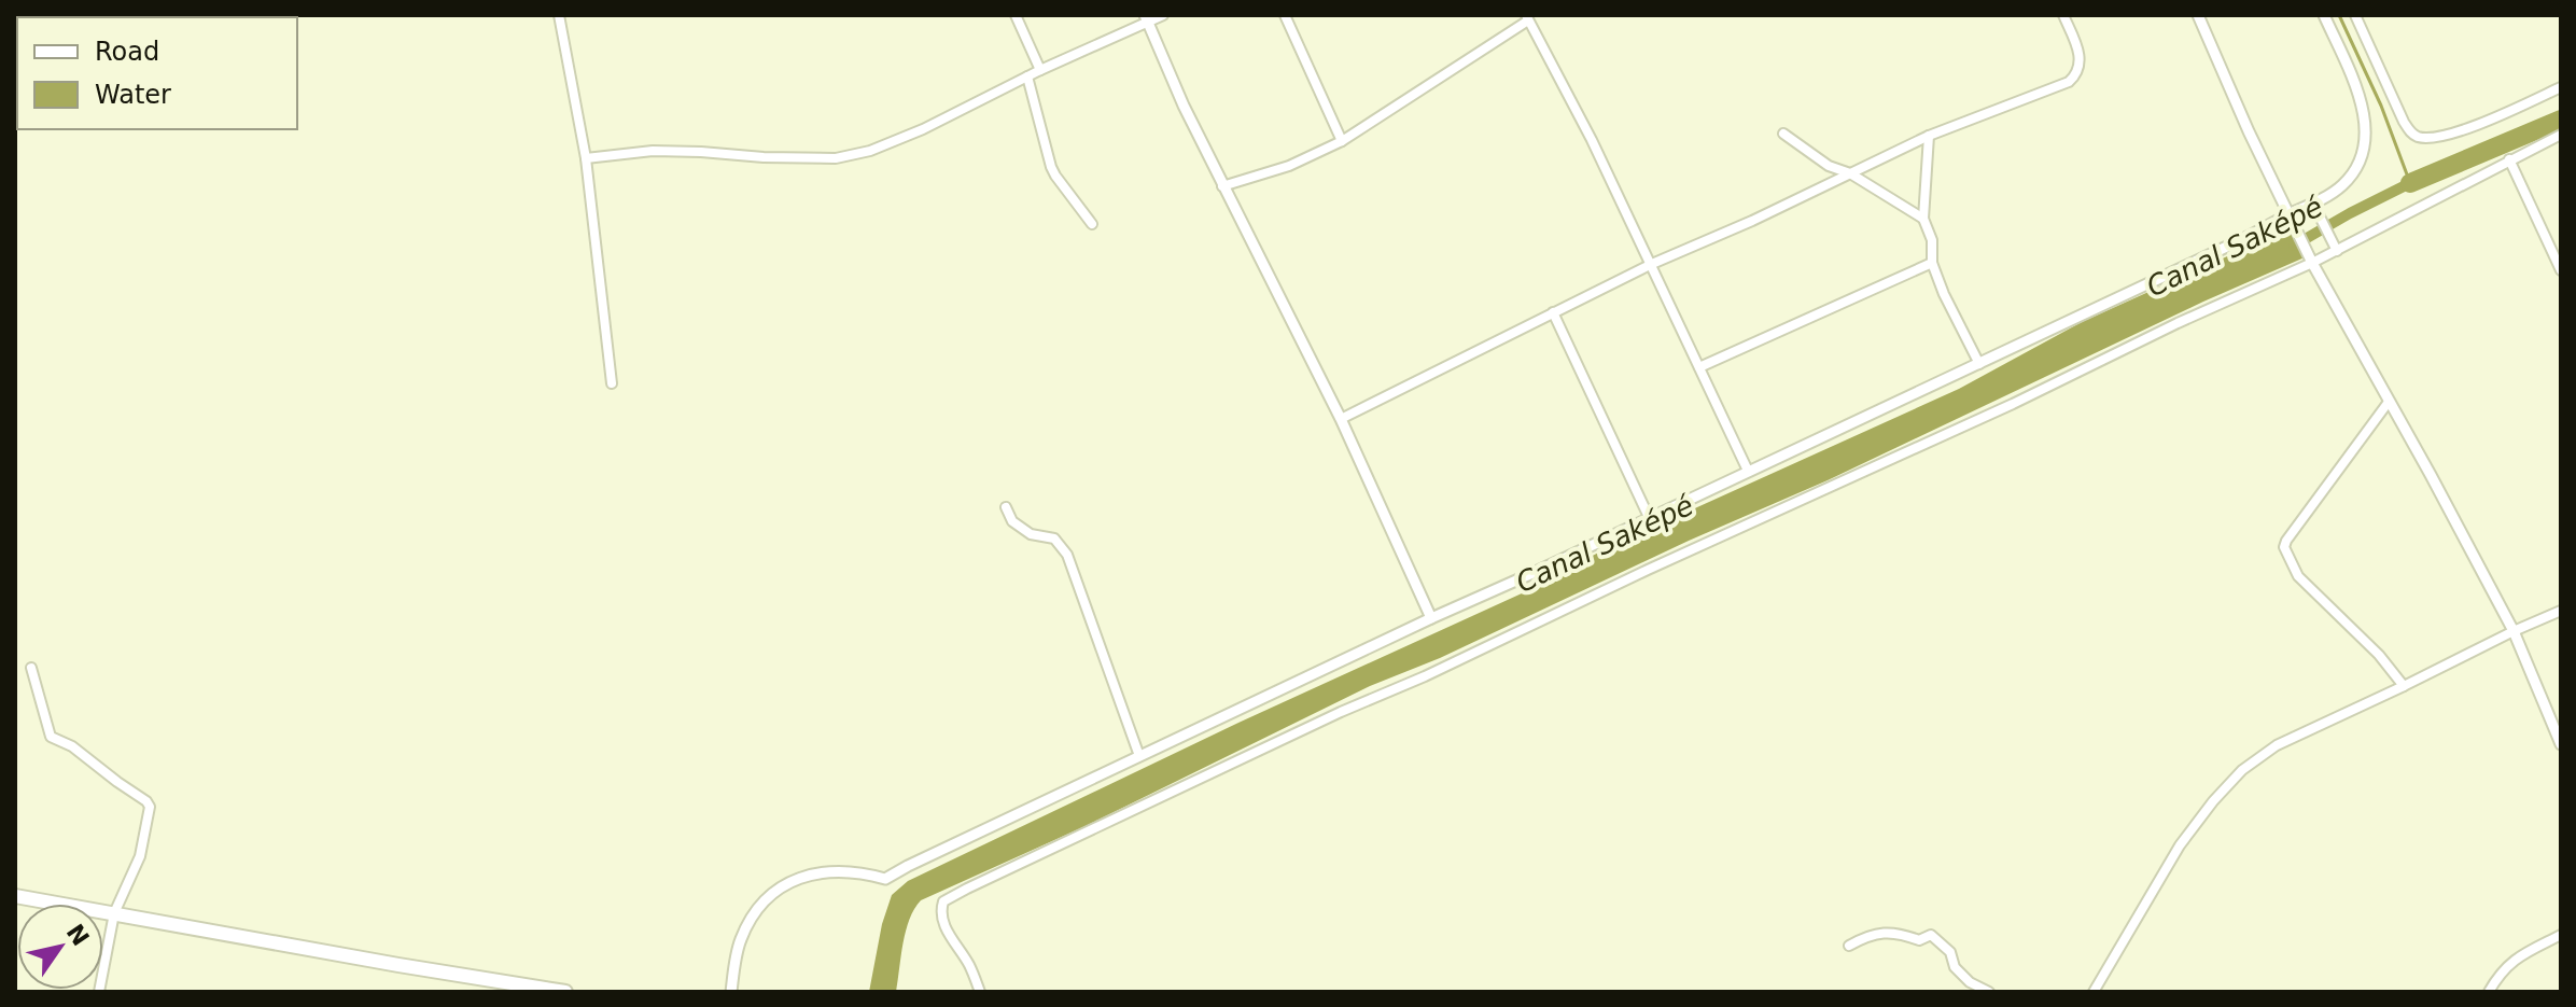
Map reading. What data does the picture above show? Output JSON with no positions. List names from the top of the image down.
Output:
{
  "water": ["Canal Saképé"],
  "legend": ["Road", "Water"],
  "north": "top right"
}
